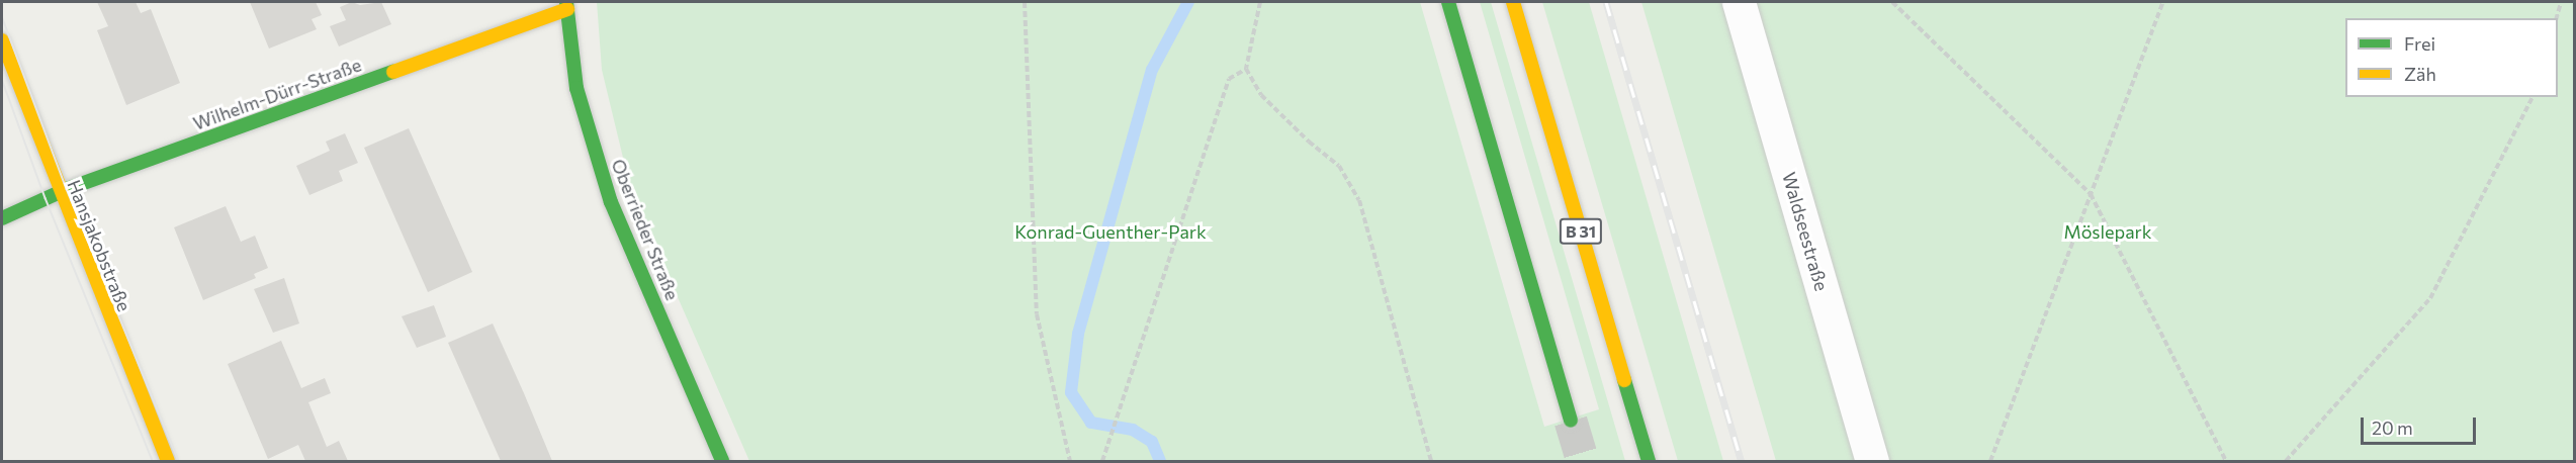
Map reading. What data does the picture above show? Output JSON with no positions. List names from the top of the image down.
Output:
{
  "streets": {
    "main road": [
      "Wilhelm-Dürr-Straße",
      "Oberrieder Straße",
      "B 31",
      "Hansjakobstraße"
    ],
    "street": ["Waldseestraße"]
  },
  "crossings": [
    ["Wilhelm-Dürr-Straße", "Oberrieder Straße"],
    ["Wilhelm-Dürr-Straße", "Hansjakobstraße"]
  ],
  "parks": ["Konrad-Guenther-Park", "Möslepark"],
  "legend": ["Frei", "Zäh"],
  "scale_bar": "20 m"
}
